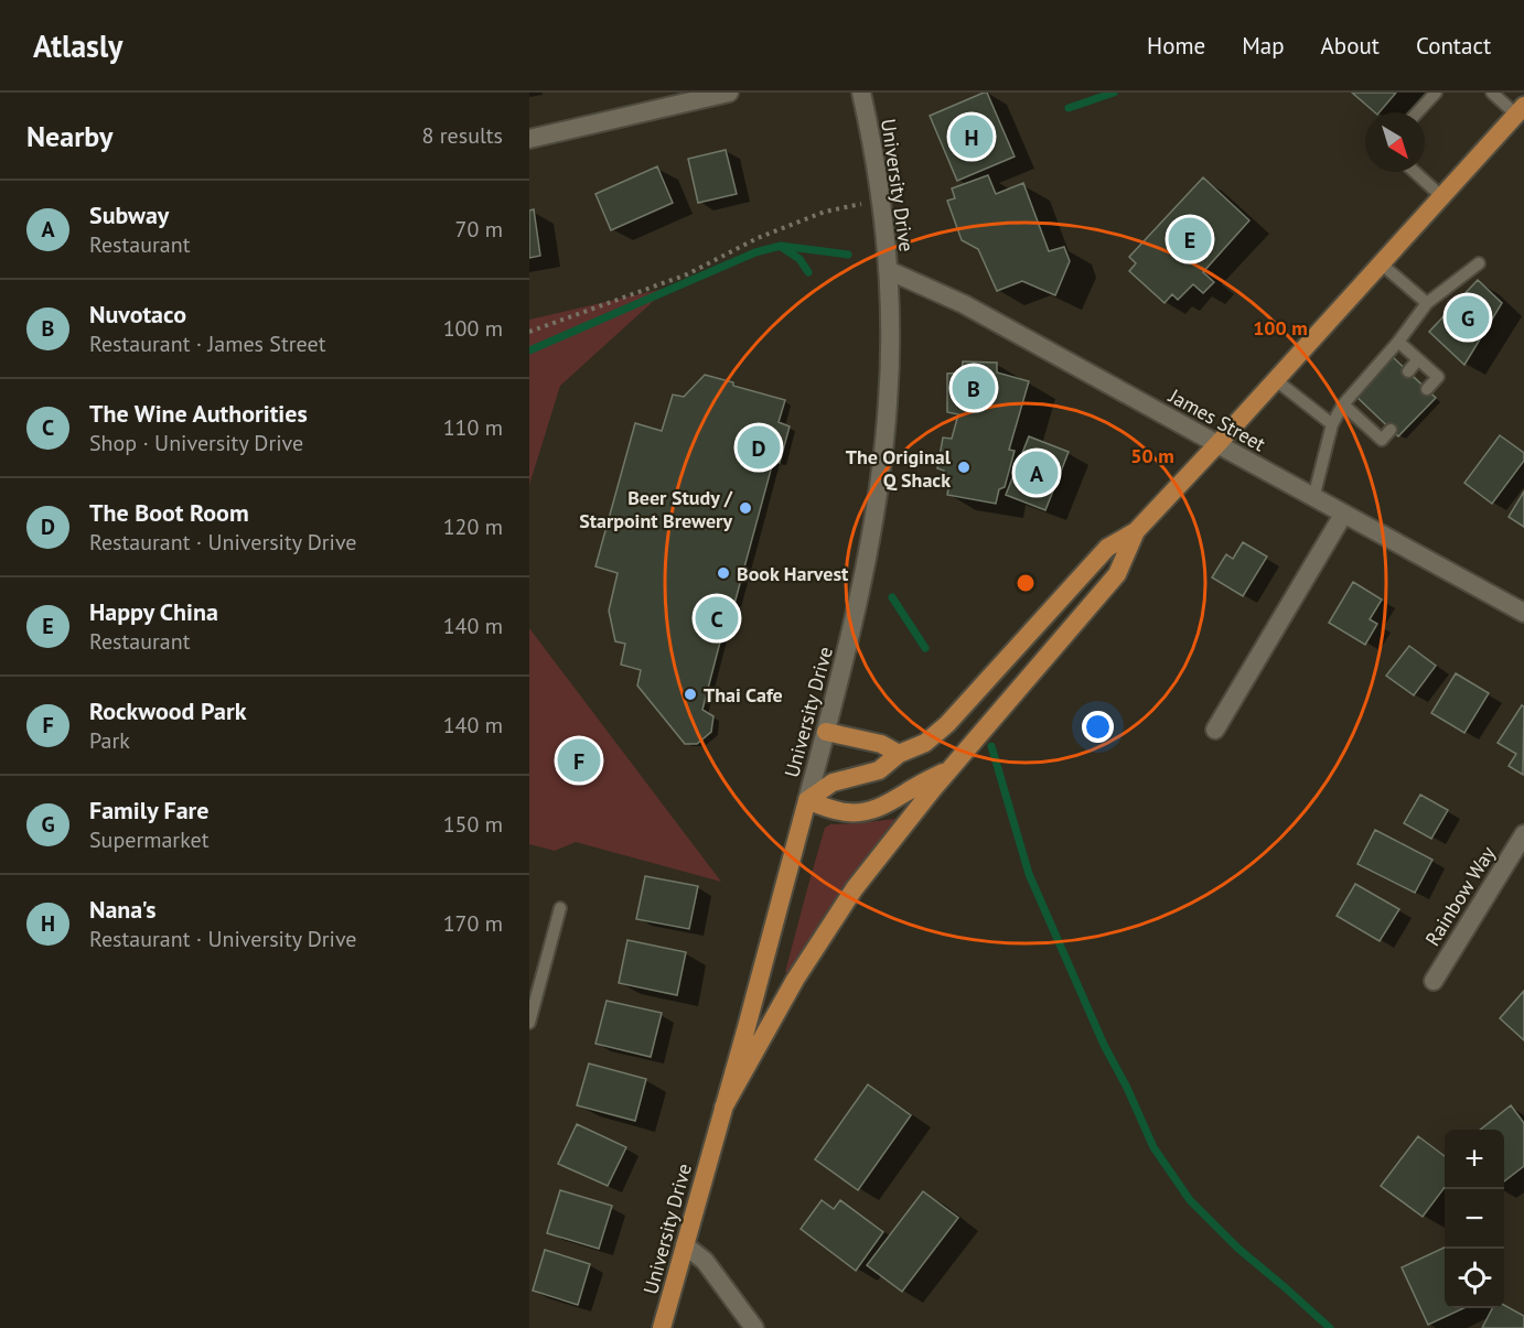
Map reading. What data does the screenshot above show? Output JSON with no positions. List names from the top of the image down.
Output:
{
  "streets": {
    "main road": ["University Drive"],
    "street": ["James Street", "Rainbow Way"]
  },
  "crossings": [
    ["University Drive", "James Street"]
  ],
  "places": [
    "The Original Q Shack",
    "Beer Study / Starpoint Brewery",
    "Book Harvest",
    "Thai Cafe"
  ],
  "north": "bottom right",
  "page": {
    "header": "Atlasly",
    "nav": [
      "Home",
      "Map",
      "About",
      "Contact"
    ],
    "heading": ["Nearby", "8 results"],
    "pins": [
      "H",
      "E",
      "G",
      "B",
      "D",
      "A",
      "C",
      "F"
    ],
    "list": [
      {
        "mark": "A",
        "name": "Subway",
        "note": "Restaurant",
        "value": "70 m"
      },
      {
        "mark": "B",
        "name": "Nuvotaco",
        "note": "Restaurant · James Street",
        "value": "100 m"
      },
      {
        "mark": "C",
        "name": "The Wine Authorities",
        "note": "Shop · University Drive",
        "value": "110 m"
      },
      {
        "mark": "D",
        "name": "The Boot Room",
        "note": "Restaurant · University Drive",
        "value": "120 m"
      },
      {
        "mark": "E",
        "name": "Happy China",
        "note": "Restaurant",
        "value": "140 m"
      },
      {
        "mark": "F",
        "name": "Rockwood Park",
        "note": "Park",
        "value": "140 m"
      },
      {
        "mark": "G",
        "name": "Family Fare",
        "note": "Supermarket",
        "value": "150 m"
      },
      {
        "mark": "H",
        "name": "Nana's",
        "note": "Restaurant · University Drive",
        "value": "170 m"
      }
    ],
    "map_buttons": ["+", "−"]
  },
  "rings": ["100 m", "50 m"]
}
